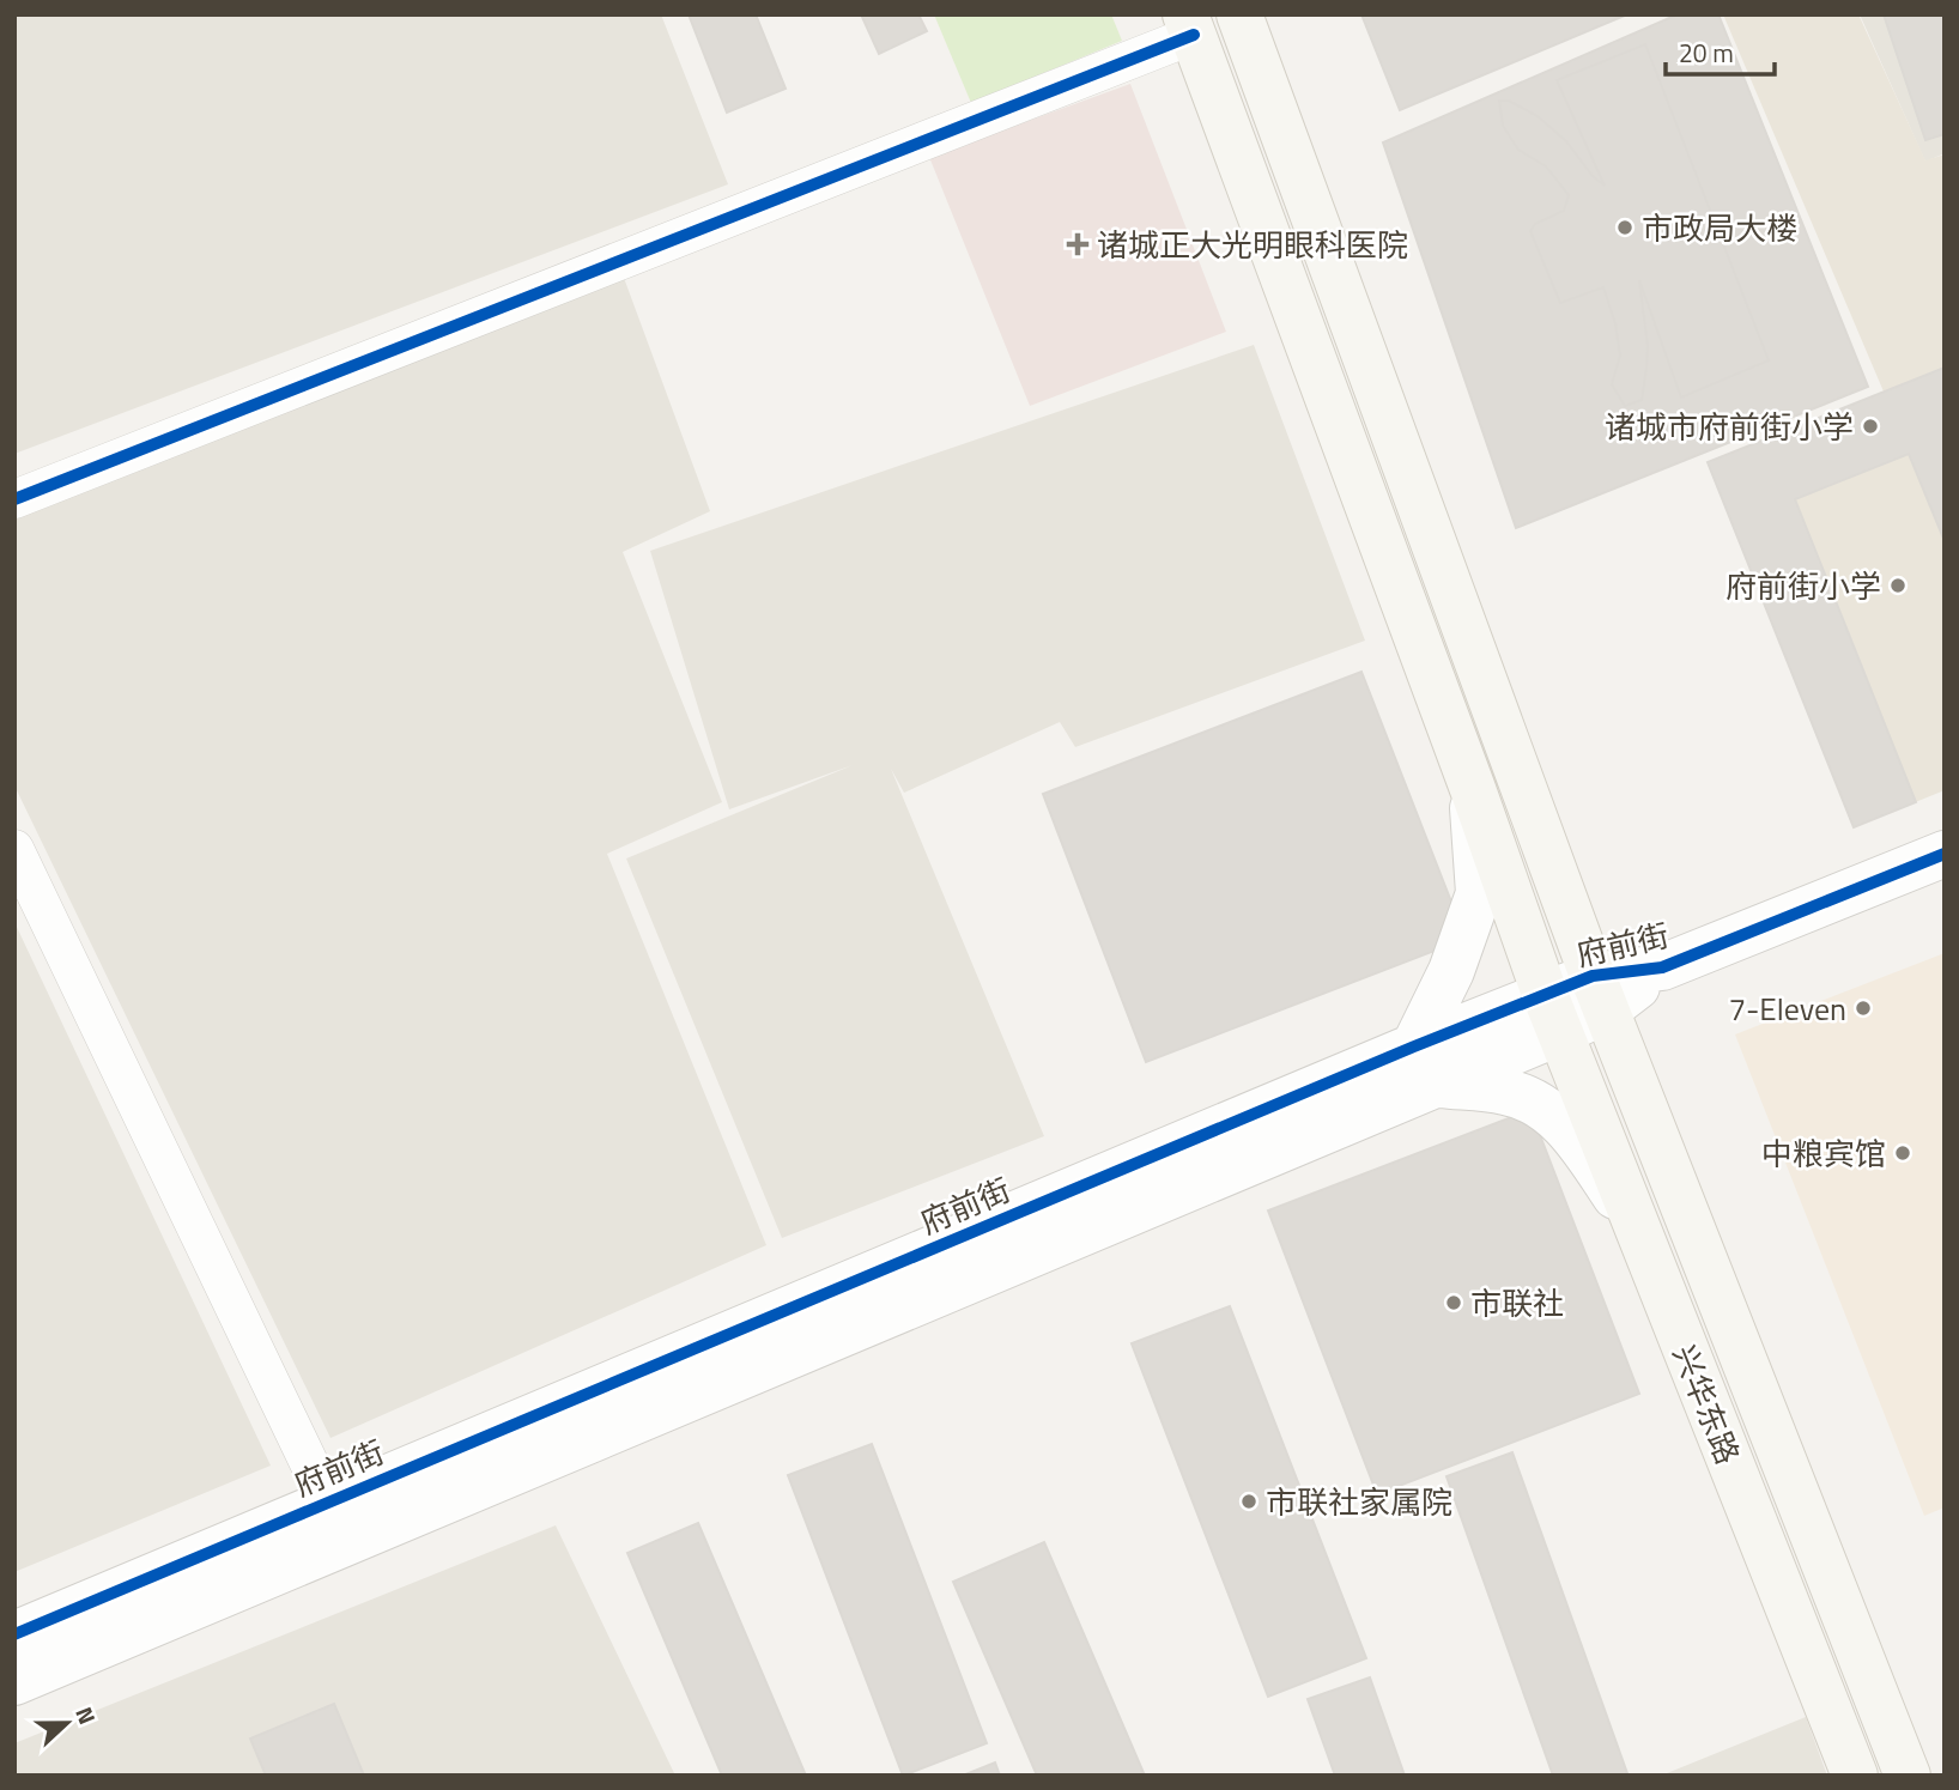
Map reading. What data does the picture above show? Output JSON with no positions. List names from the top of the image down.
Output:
{
  "streets": {
    "main road": ["兴华东路"],
    "street": ["府前街"]
  },
  "crossings": [
    ["府前街", "兴华东路"]
  ],
  "places": {
    "other": [
      "市政局大楼",
      "诸城市府前街小学",
      "府前街小学",
      "7-Eleven",
      "中粮宾馆",
      "市联社",
      "市联社家属院"
    ],
    "health": ["诸城正大光明眼科医院"]
  },
  "scale_bar": "20 m",
  "north": "right"
}
